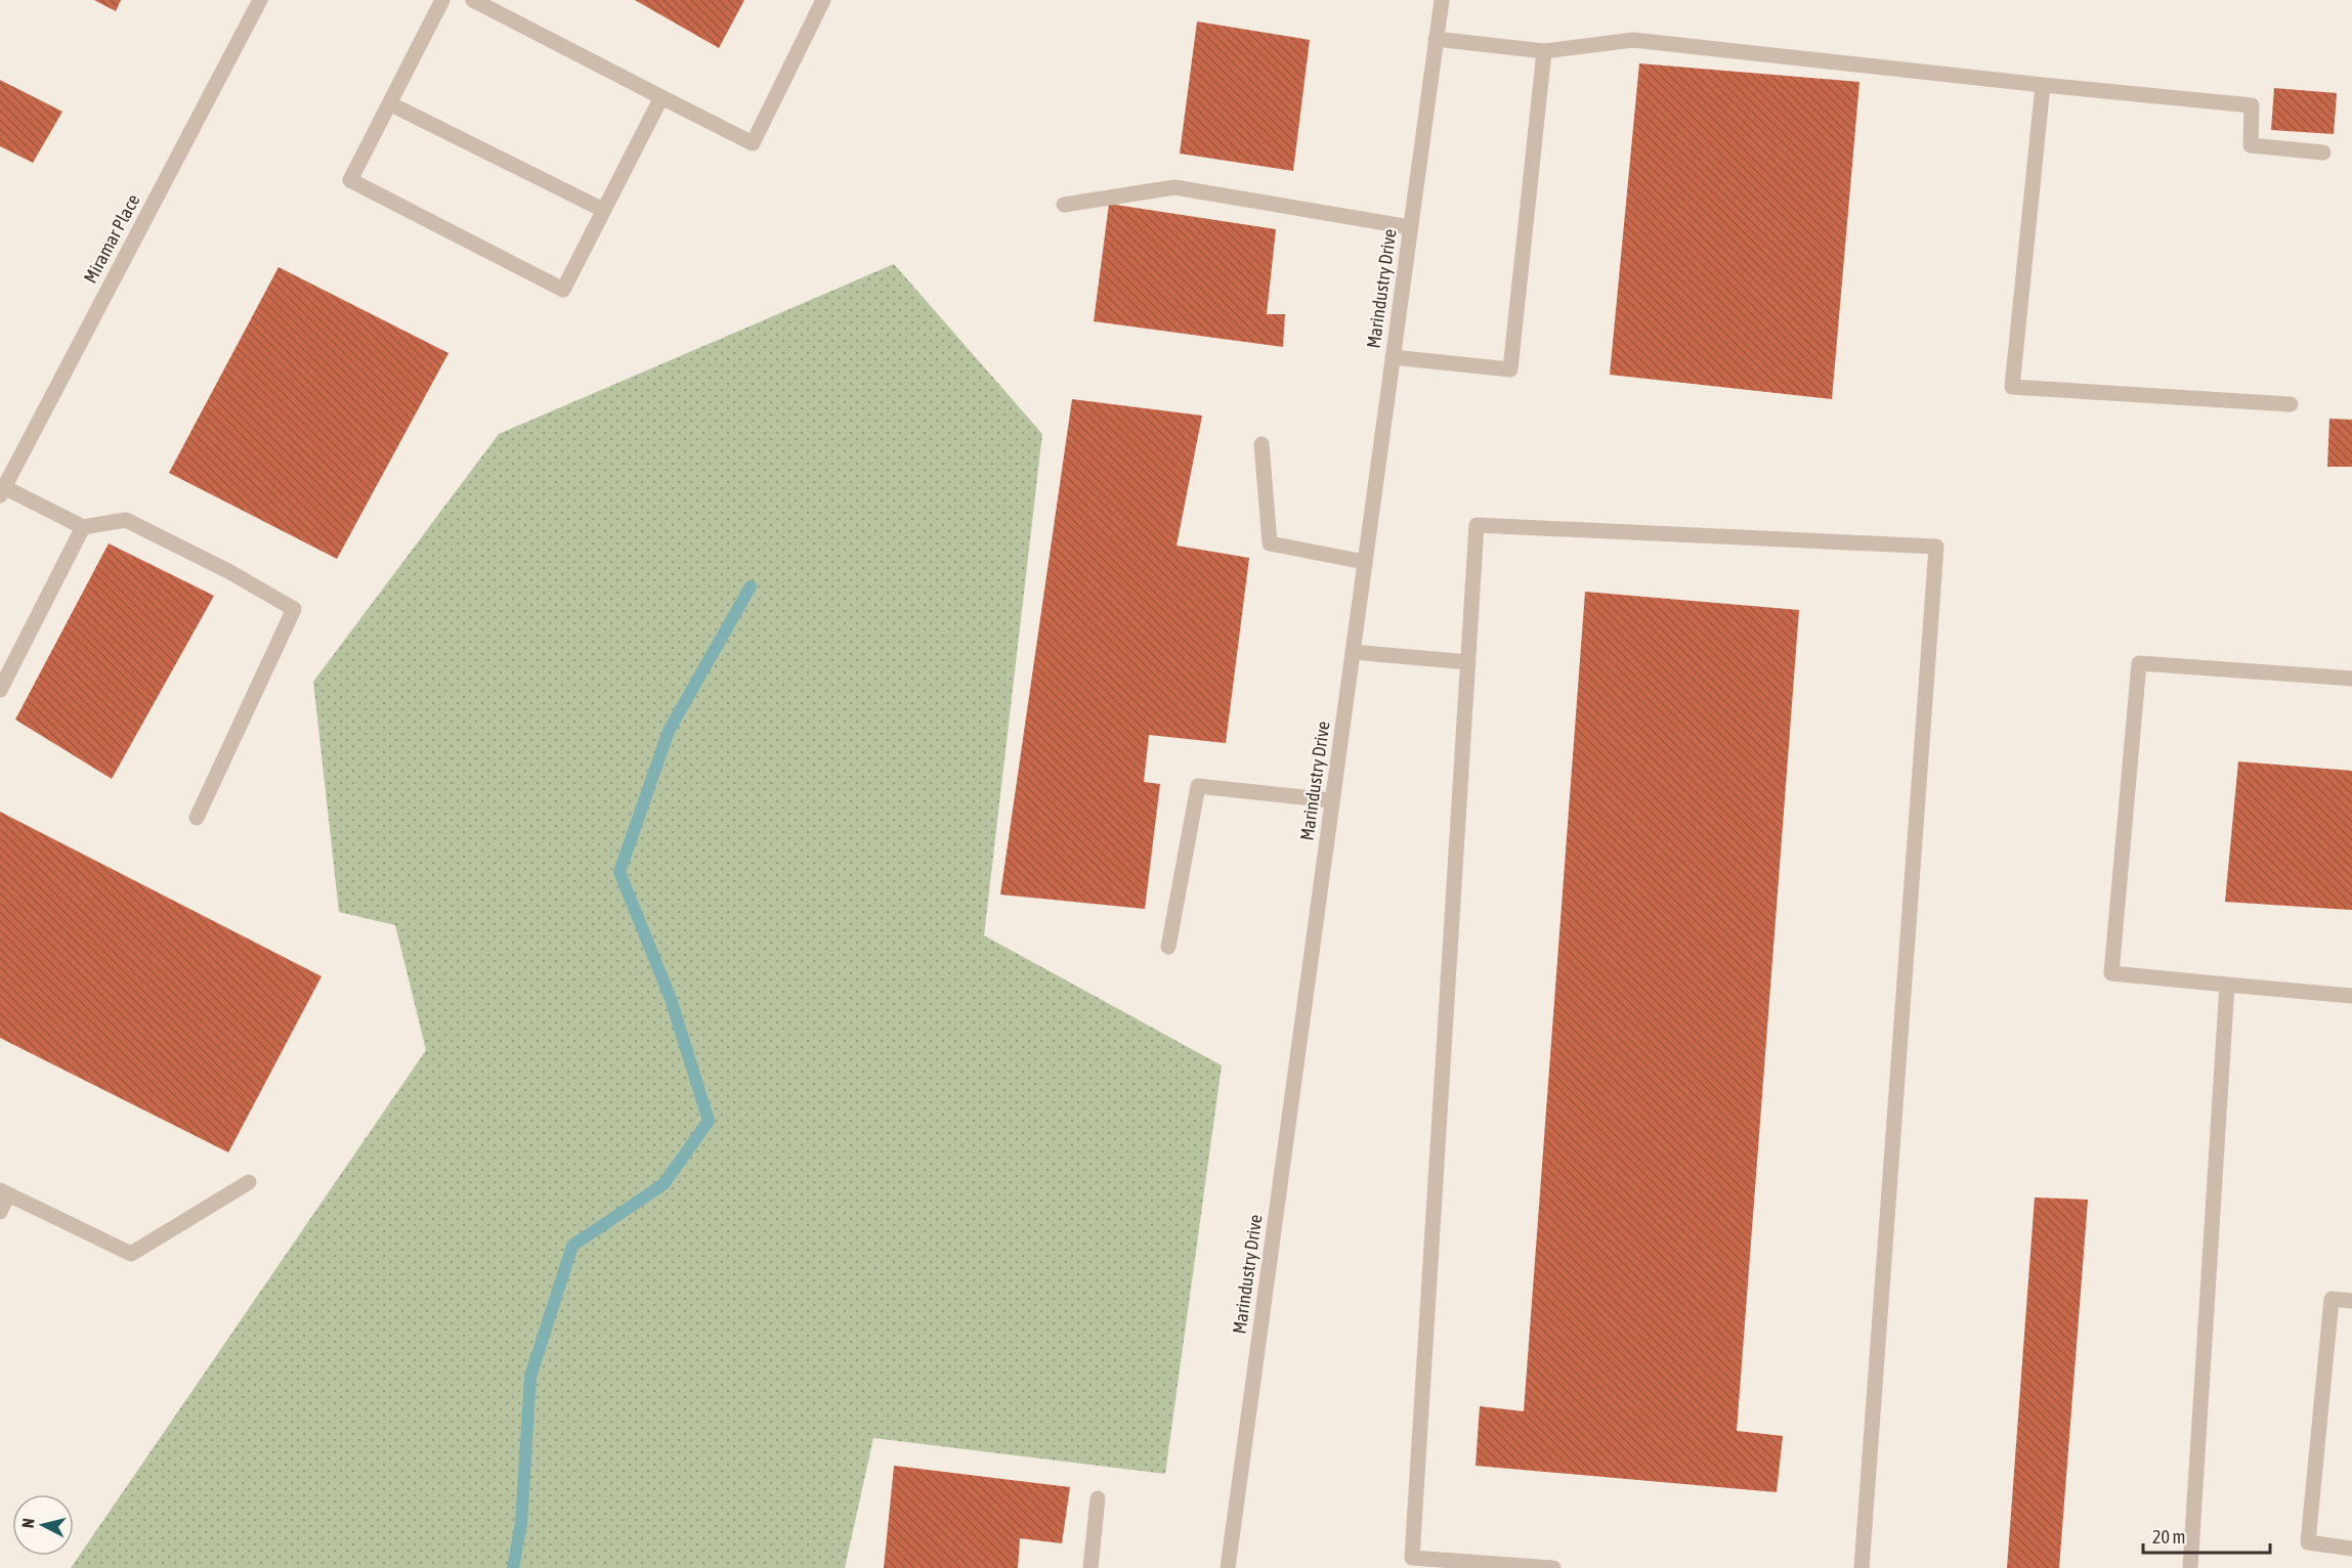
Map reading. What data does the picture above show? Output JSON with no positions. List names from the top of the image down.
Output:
{
  "streets": {
    "street": ["Miramar Place", "Marindustry Drive"]
  },
  "scale_bar": "20 m",
  "north": "left"
}
